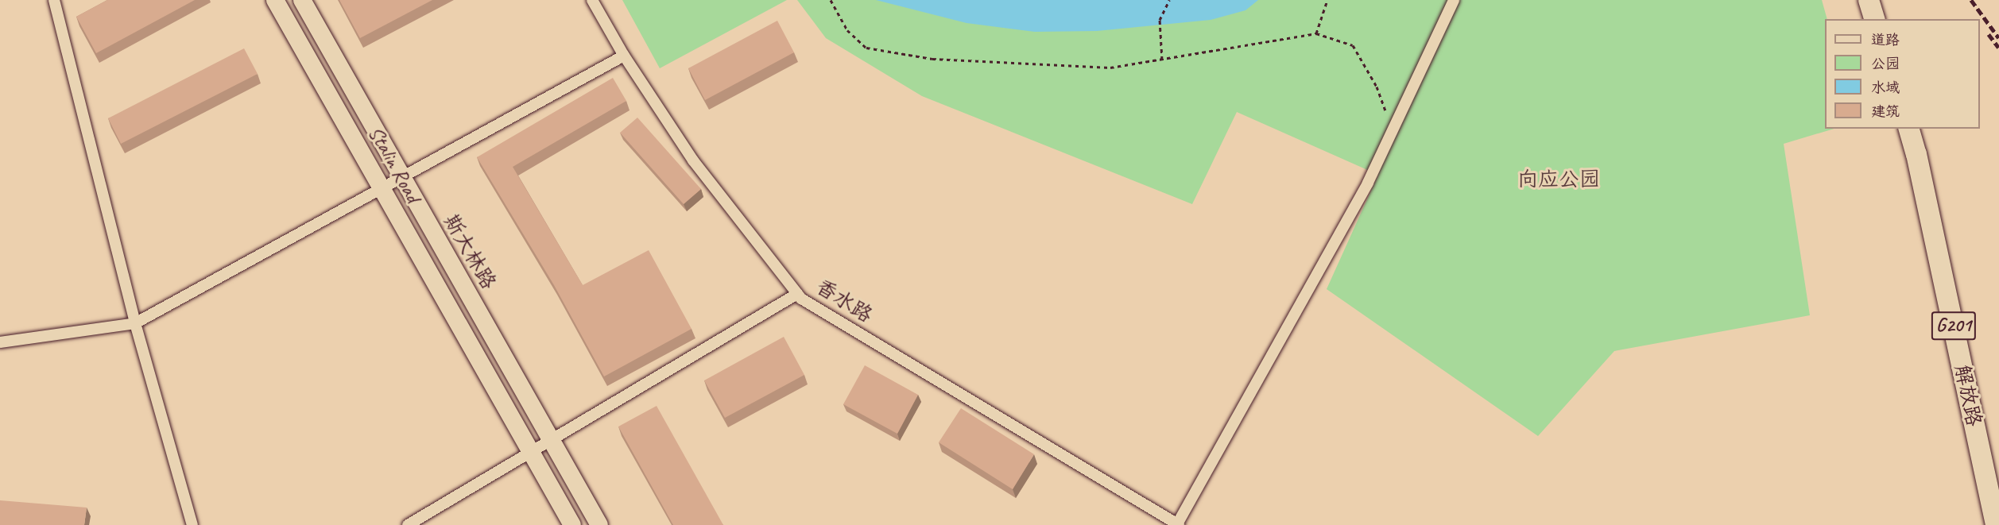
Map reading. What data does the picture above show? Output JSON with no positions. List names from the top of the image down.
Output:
{
  "streets": {
    "highway": ["G201", "解放路"],
    "main road": ["Stalin Road", "斯大林路"],
    "street": ["香水路"]
  },
  "parks": ["向应公园"],
  "legend": [
    "道路",
    "公园",
    "水域",
    "建筑"
  ]
}
